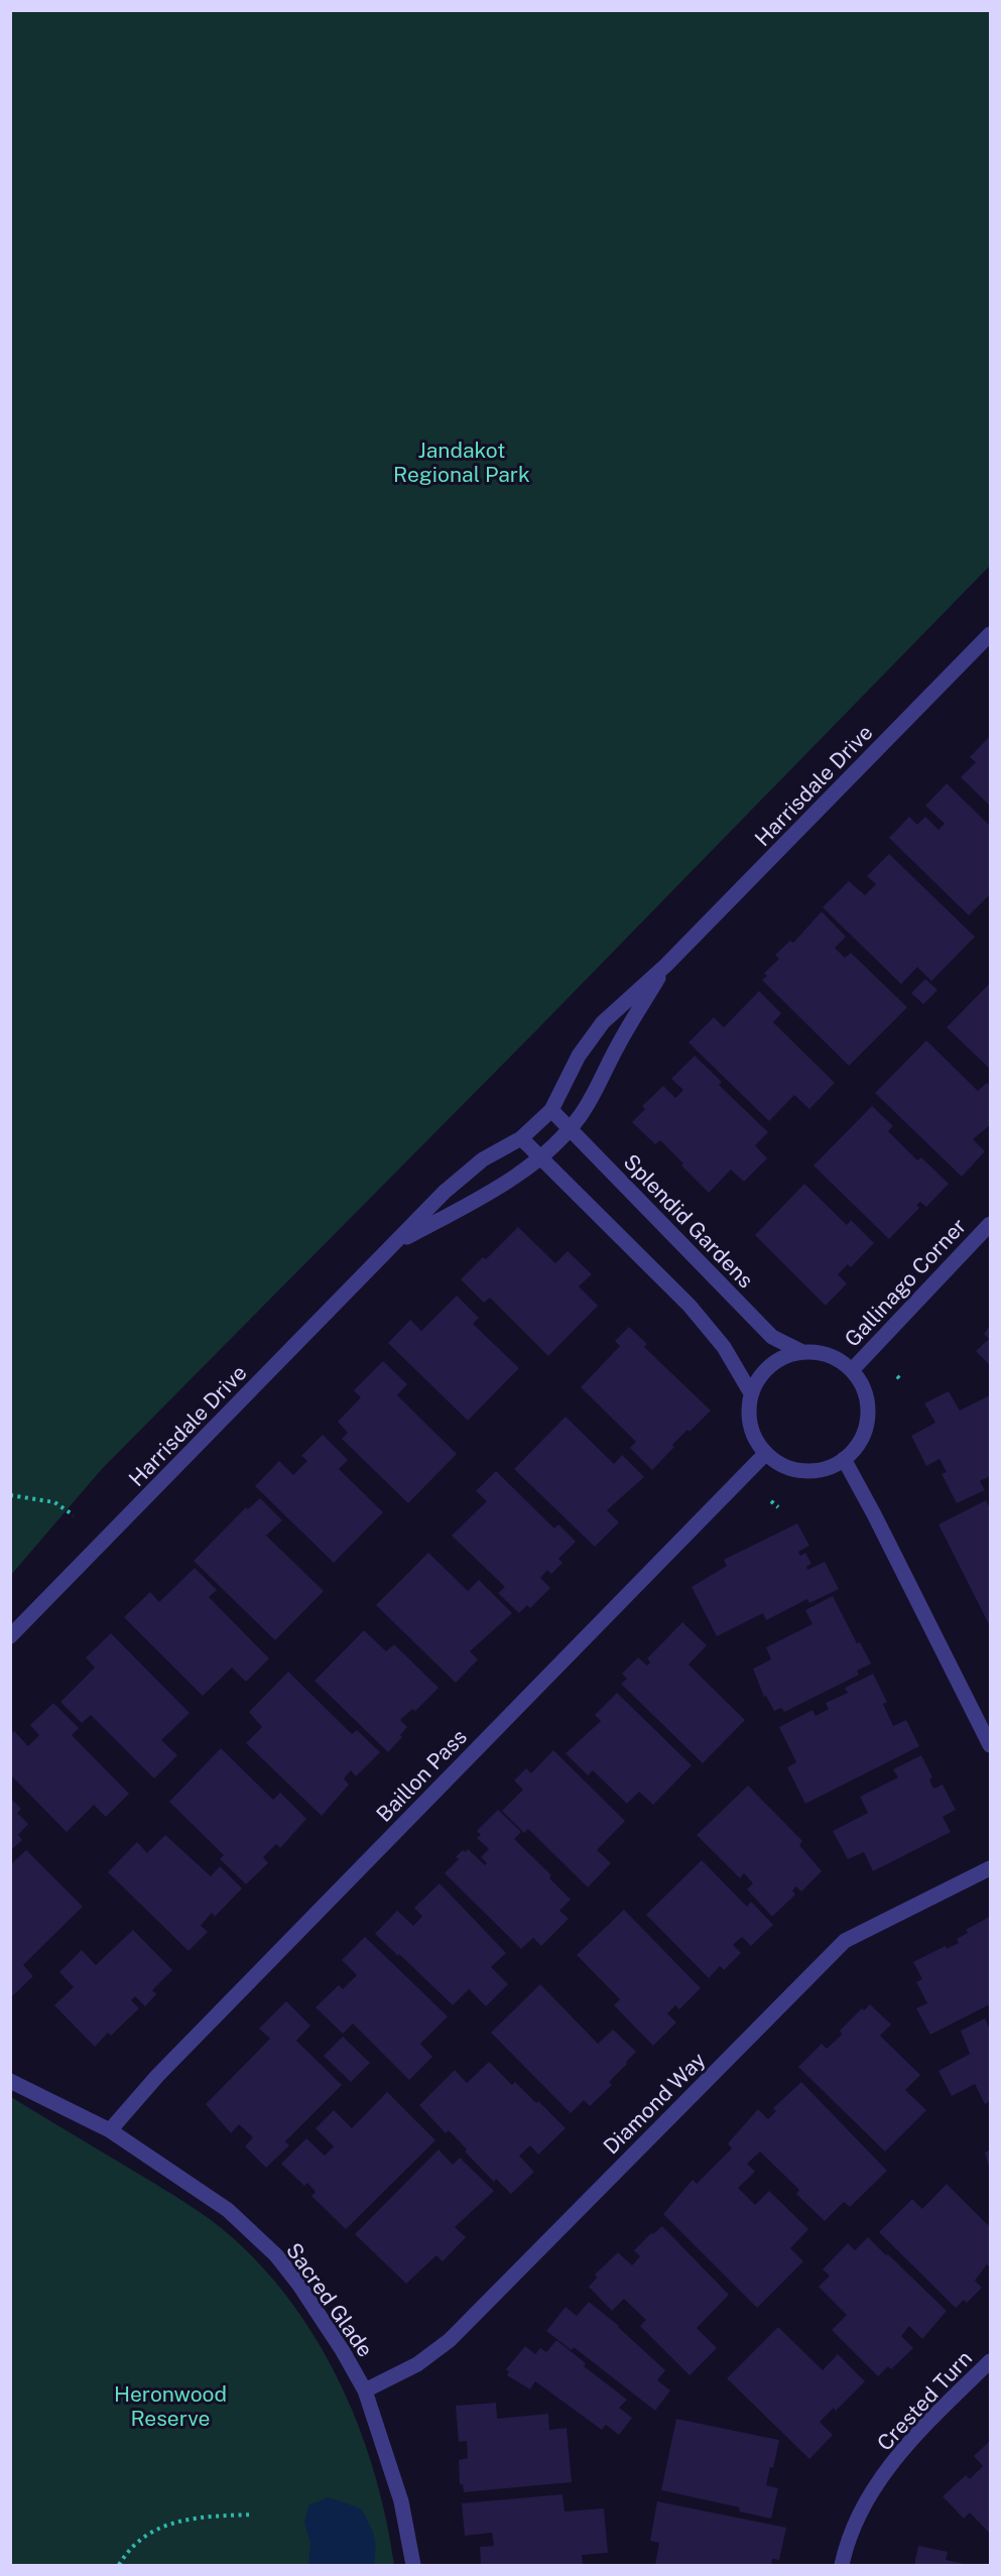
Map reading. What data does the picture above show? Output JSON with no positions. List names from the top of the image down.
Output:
{
  "streets": {
    "street": [
      "Harrisdale Drive",
      "Splendid Gardens",
      "Gallinago Corner",
      "Baillon Pass",
      "Diamond Way",
      "Sacred Glade",
      "Crested Turn"
    ]
  },
  "crossings": [
    ["Harrisdale Drive", "Splendid Gardens"],
    ["Splendid Gardens", "Gallinago Corner"],
    ["Splendid Gardens", "Baillon Pass"],
    ["Gallinago Corner", "Baillon Pass"],
    ["Baillon Pass", "Sacred Glade"],
    ["Diamond Way", "Sacred Glade"]
  ],
  "parks": ["Jandakot Regional Park", "Heronwood Reserve"]
}
